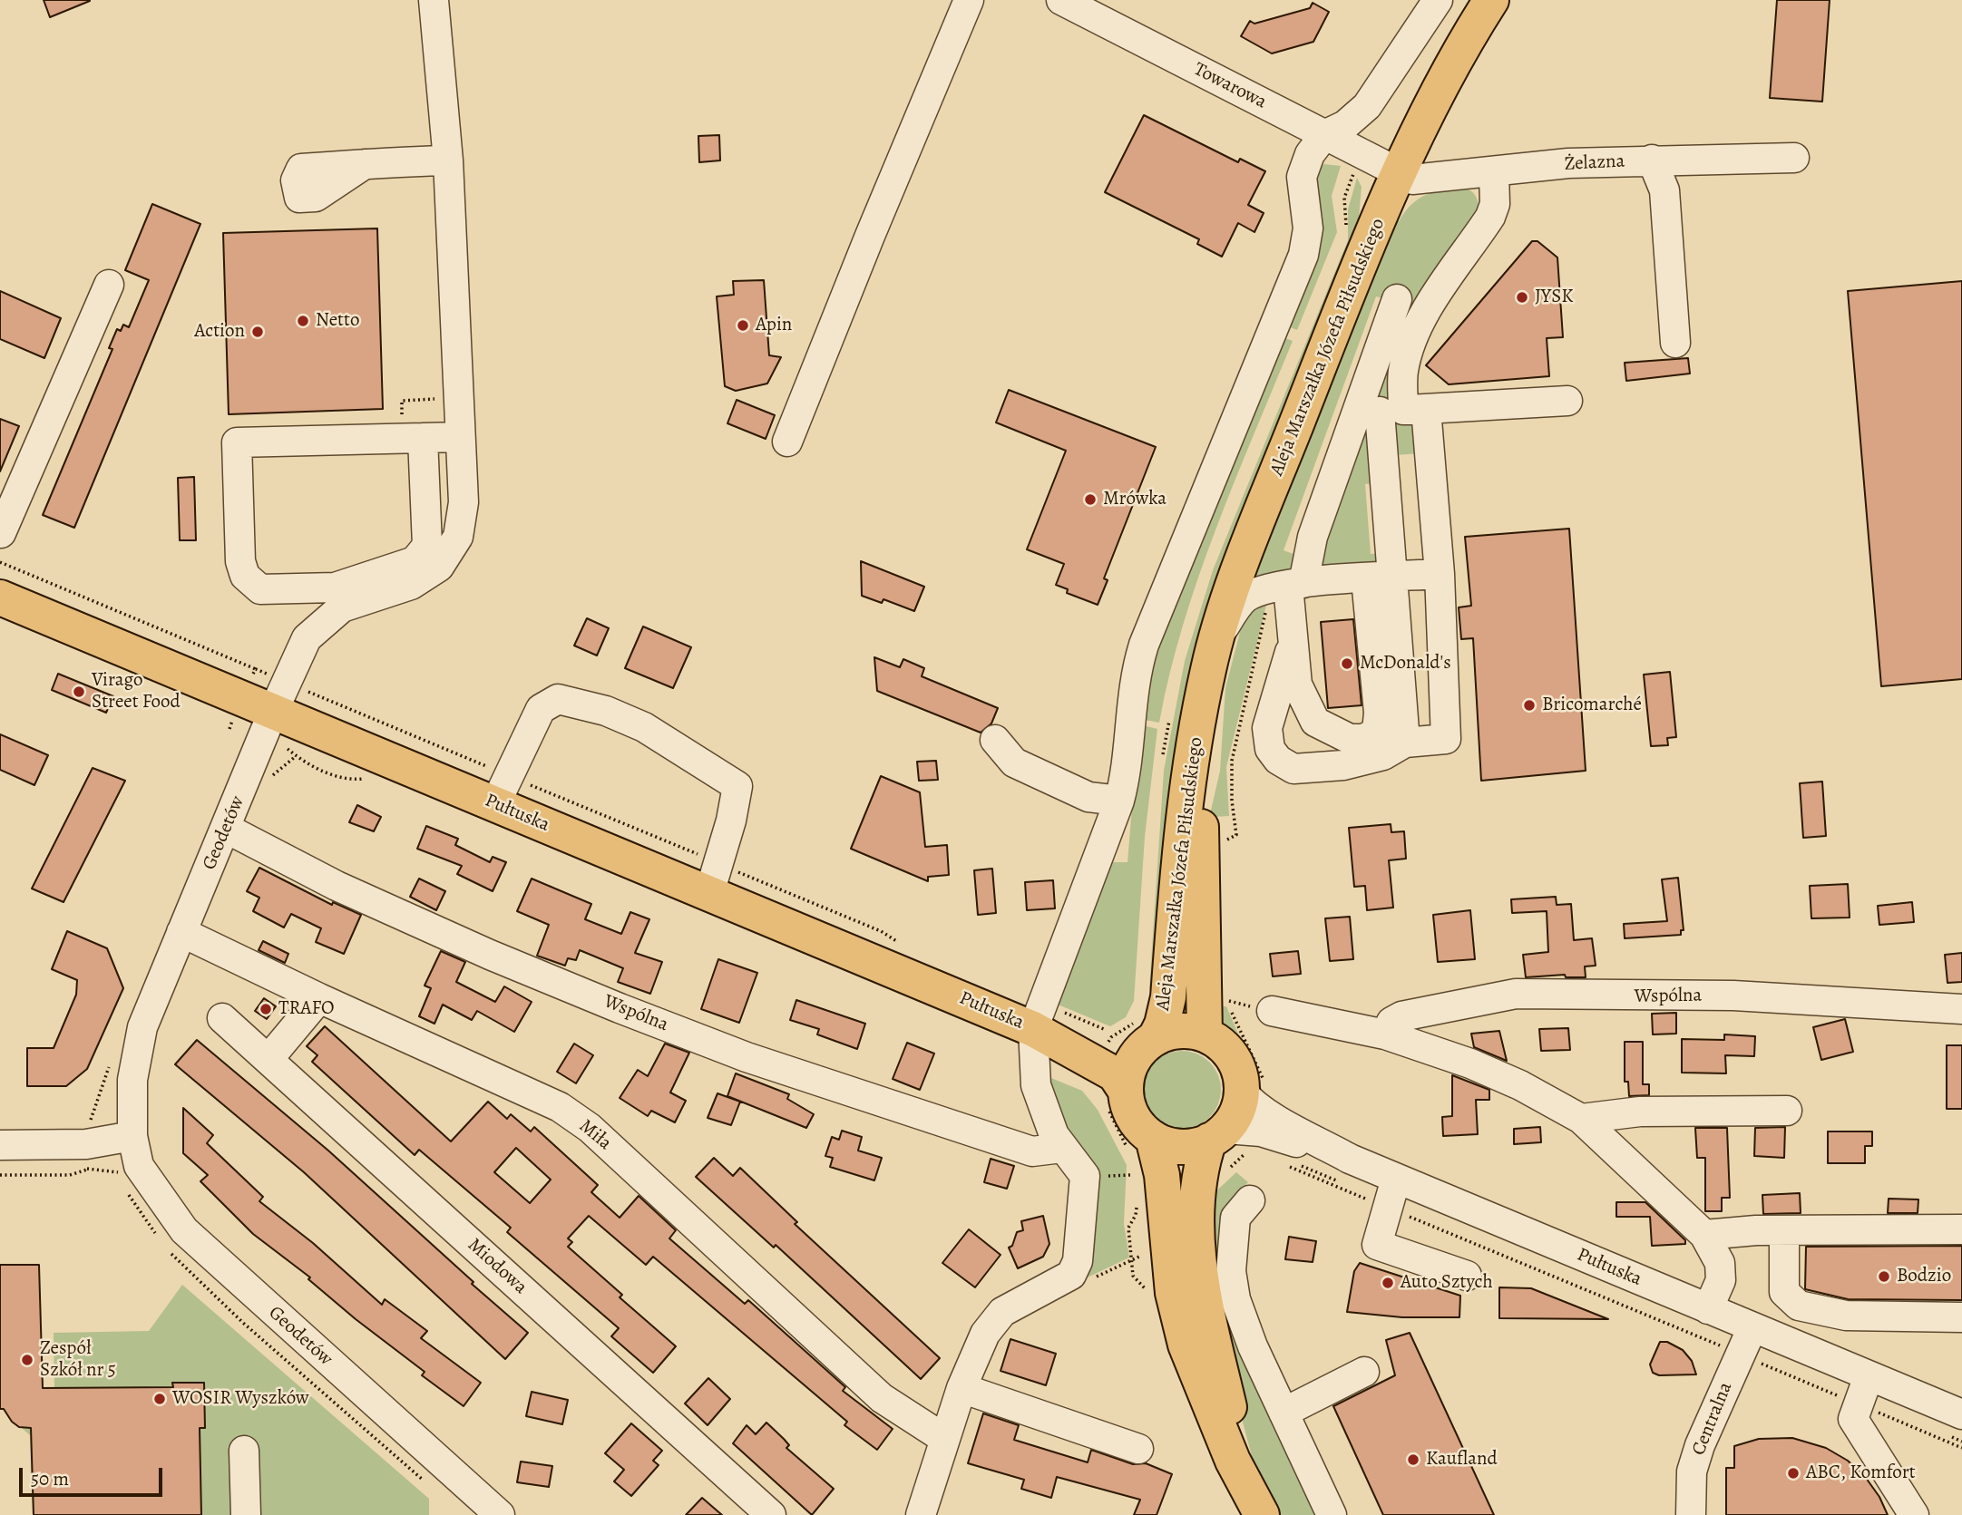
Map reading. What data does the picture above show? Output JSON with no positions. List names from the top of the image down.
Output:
{
  "streets": {
    "main road": ["Aleja Marszałka Józefa Piłsudskiego", "Pułtuska"],
    "street": [
      "Towarowa",
      "Żelazna",
      "Geodetów",
      "Wspólna",
      "Miła",
      "Miodowa",
      "Centralna"
    ]
  },
  "crossings": [
    ["Towarowa", "Żelazna"],
    ["Towarowa", "Aleja Marszałka Józefa Piłsudskiego"],
    ["Żelazna", "Aleja Marszałka Józefa Piłsudskiego"],
    ["Aleja Marszałka Józefa Piłsudskiego", "Pułtuska"],
    ["Pułtuska", "Geodetów"],
    ["Pułtuska", "Centralna"],
    ["Geodetów", "Wspólna"],
    ["Geodetów", "Miła"]
  ],
  "places": [
    "JYSK",
    "Netto",
    "Apin",
    "Action",
    "Mrówka",
    "McDonald's",
    "Virago Street Food",
    "Bricomarché",
    "TRAFO",
    "Bodzio",
    "Auto Sztych",
    "Zespół Szkół nr 5",
    "WOSIR Wyszków",
    "Kaufland",
    "ABC, Komfort"
  ],
  "scale_bar": "50 m"
}
